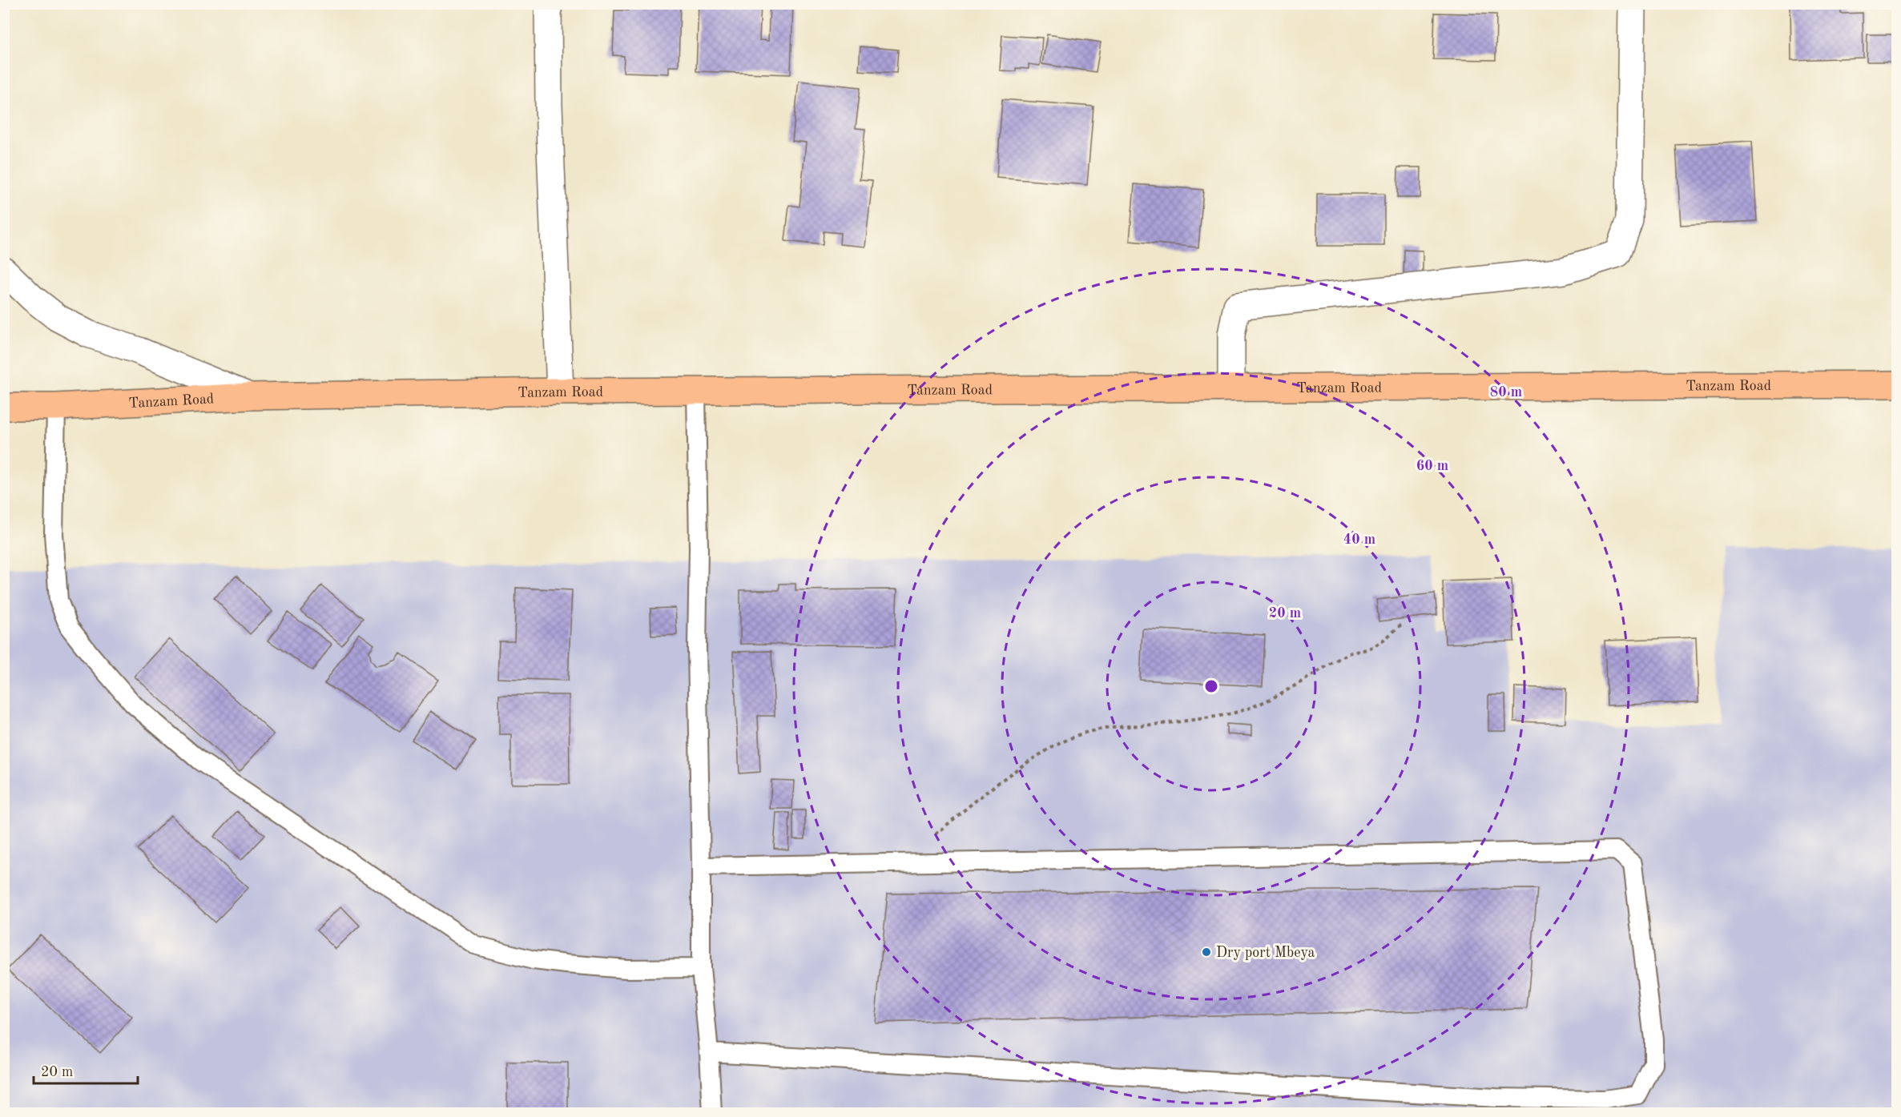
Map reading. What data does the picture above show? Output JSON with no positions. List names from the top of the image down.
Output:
{
  "streets": {
    "highway": ["Tanzam Road"]
  },
  "places": ["Dry port Mbeya"],
  "scale_bar": "20 m",
  "rings": [
    "80 m",
    "60 m",
    "40 m",
    "20 m"
  ]
}
